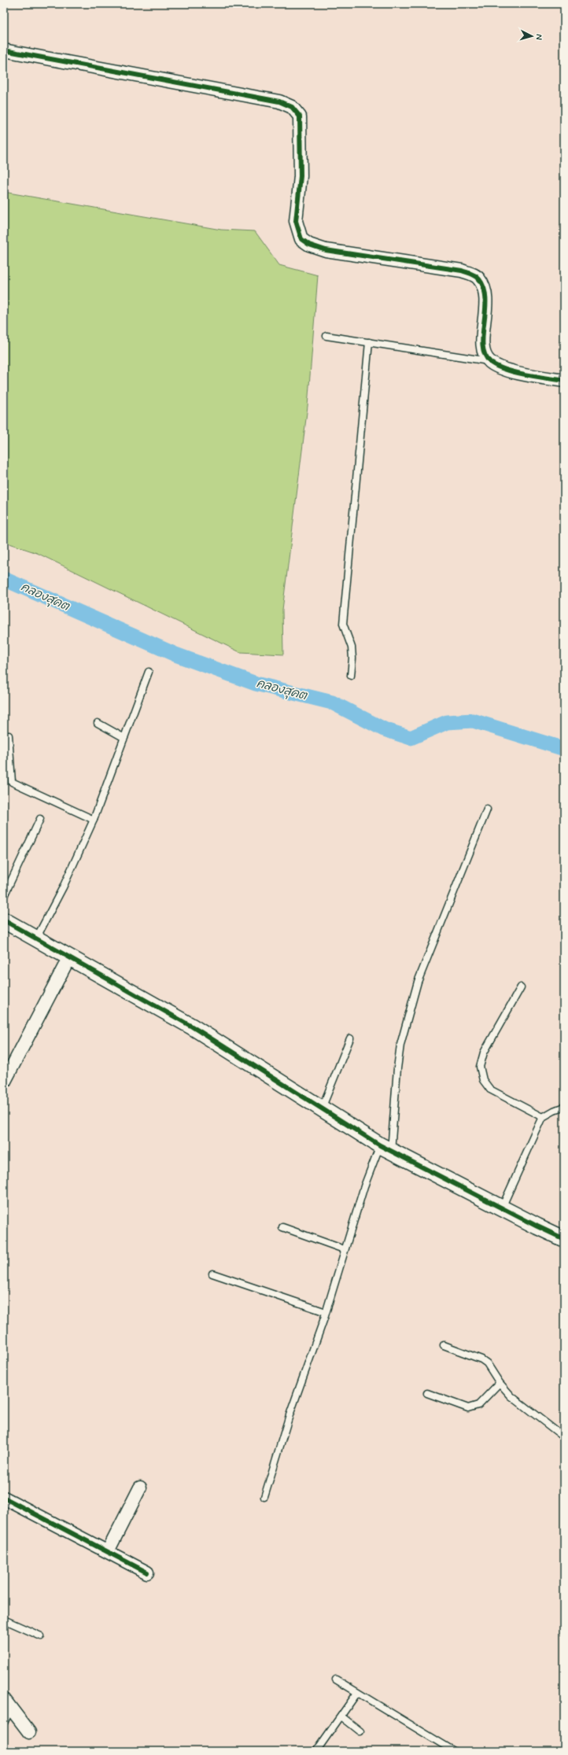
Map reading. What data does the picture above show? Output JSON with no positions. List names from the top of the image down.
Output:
{
  "water": ["คลองสุคต"],
  "north": "right"
}
